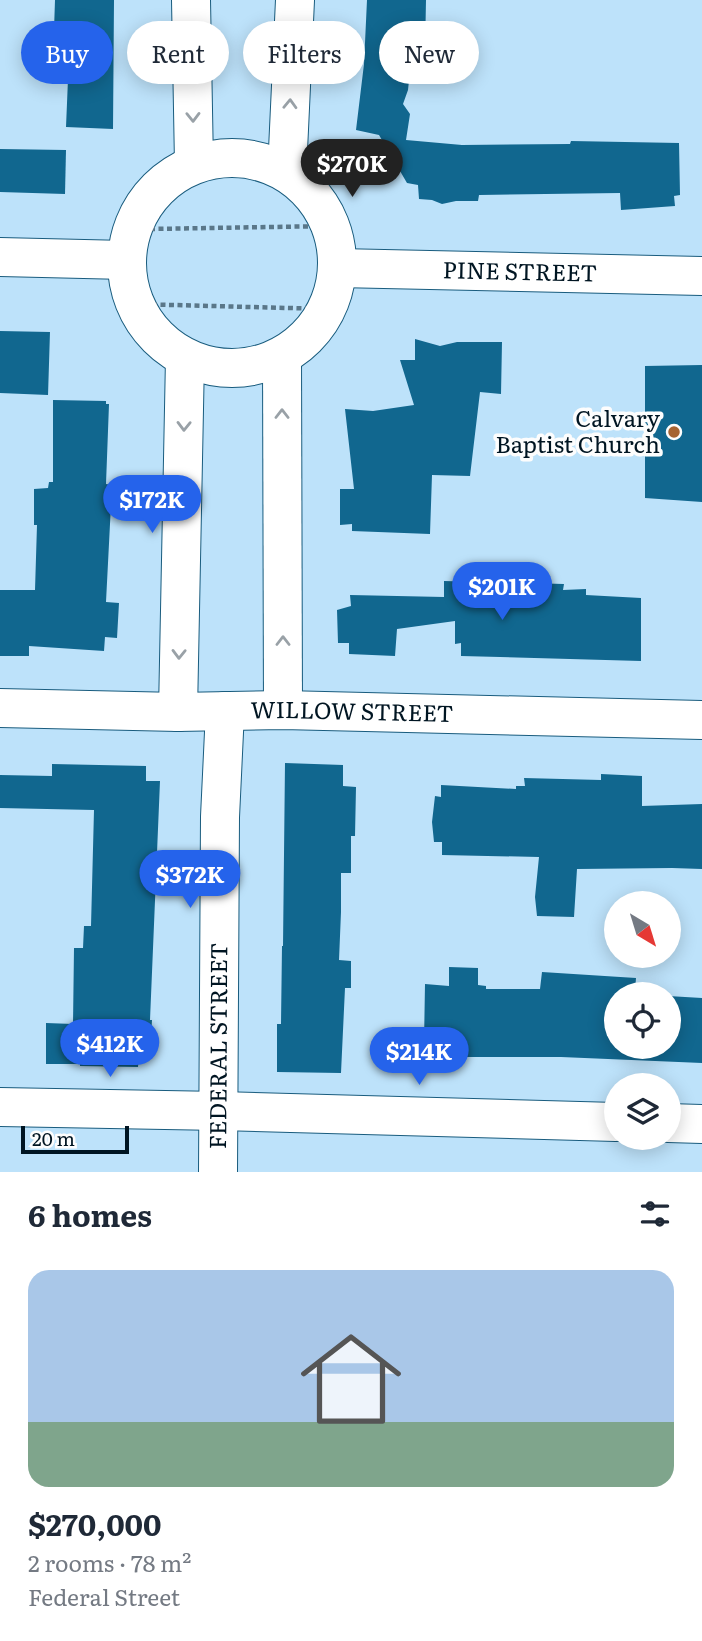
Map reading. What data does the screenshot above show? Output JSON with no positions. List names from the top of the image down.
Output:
{
  "streets": {
    "street": ["PINE STREET", "WILLOW STREET", "FEDERAL STREET"]
  },
  "crossings": [
    ["WILLOW STREET", "FEDERAL STREET"]
  ],
  "places": ["Calvary Baptist Church"],
  "scale_bar": "20 m",
  "north": "bottom right",
  "page": {
    "chip": [
      "Buy",
      "Rent",
      "Filters",
      "New"
    ],
    "price": [
      "$270K",
      "$172K",
      "$201K",
      "$372K",
      "$412K",
      "$214K"
    ],
    "scale": "20 m",
    "heading": "6 homes",
    "list": [
      {
        "name": "$270,000",
        "note": "2 rooms · 78 m² · Federal Street"
      }
    ]
  }
}
